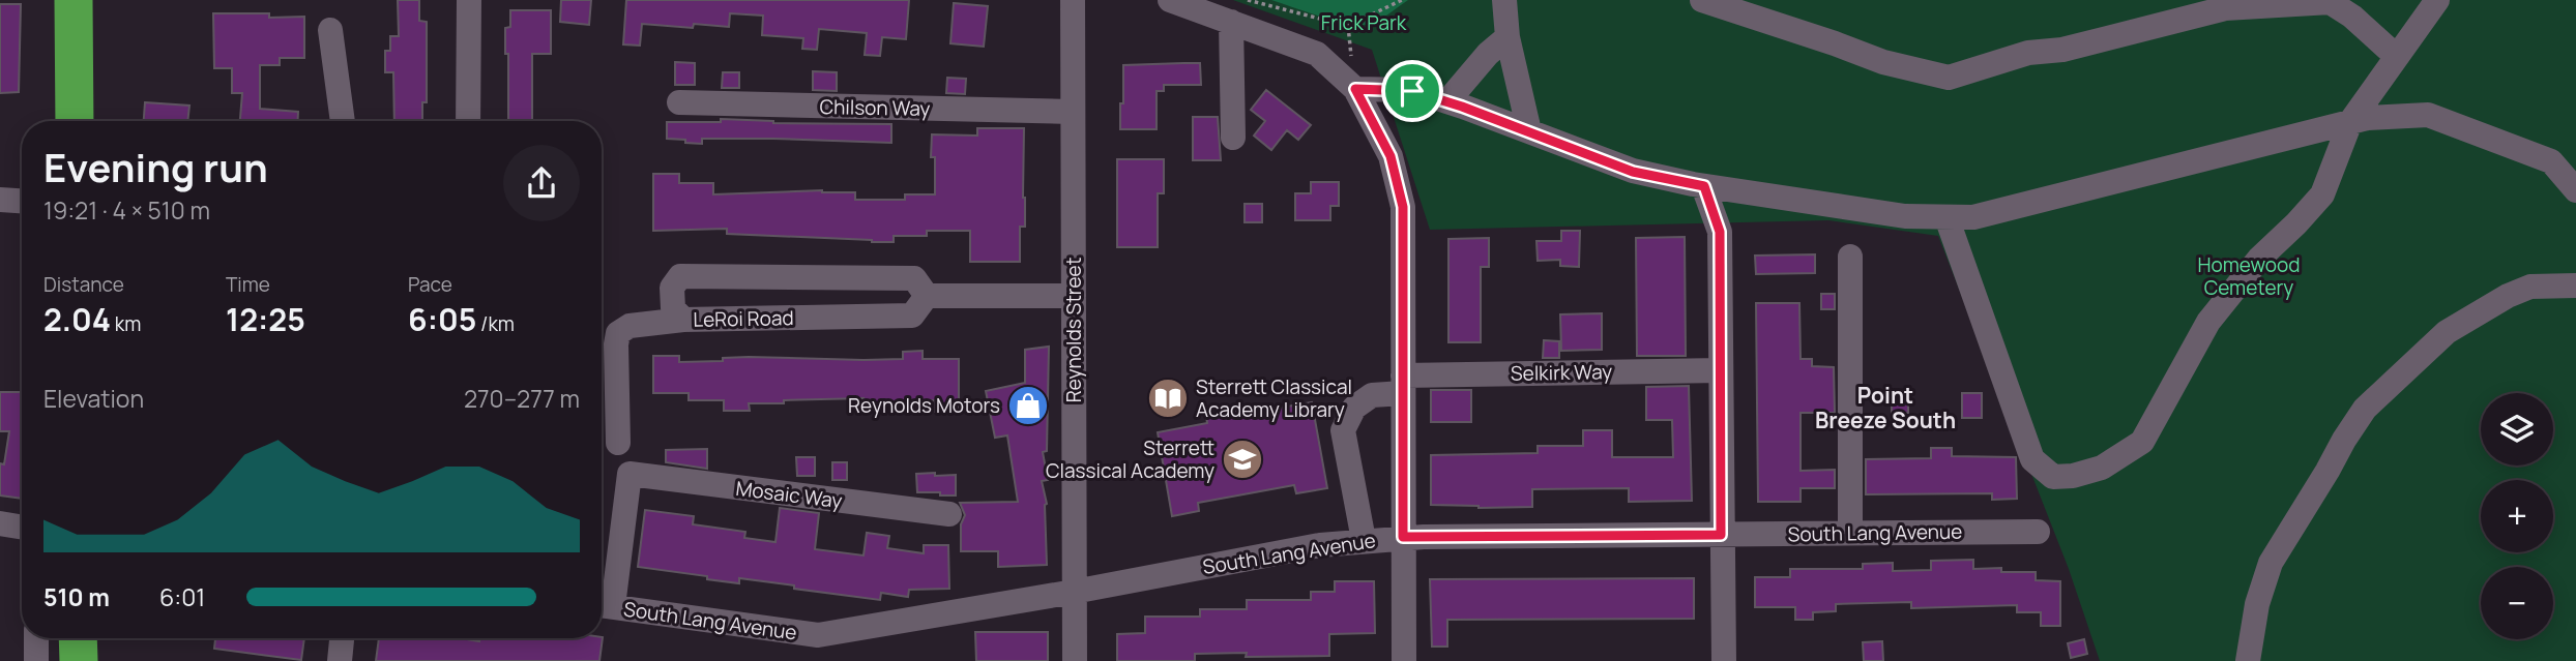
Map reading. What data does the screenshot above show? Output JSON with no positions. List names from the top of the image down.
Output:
{
  "streets": {
    "street": [
      "Chilson Way",
      "LeRoi Road",
      "Reynolds Street",
      "Selkirk Way",
      "Mosaic Way",
      "South Lang Avenue"
    ]
  },
  "crossings": [
    ["Chilson Way", "Reynolds Street"],
    ["Reynolds Street", "South Lang Avenue"],
    ["Selkirk Way", "South Lang Avenue"],
    ["Mosaic Way", "South Lang Avenue"]
  ],
  "districts": ["Point Breeze South"],
  "parks": ["Frick Park", "Homewood Cemetery"],
  "places": {
    "library": ["Sterrett Classical Academy Library"],
    "shop": ["Reynolds Motors"],
    "school or university": ["Sterrett Classical Academy"]
  },
  "page": {
    "heading": ["Evening run", "19:21 · 4 × 510 m"],
    "stats": [
      ["Distance", "2.04 km"],
      ["Time", "12:25"],
      ["Pace", "6:05 /km"]
    ],
    "chart": ["Elevation", "270–277 m"],
    "map_buttons": ["+", "−"],
    "list": [
      {
        "name": "510 m",
        "note": "6:01"
      }
    ]
  }
}
